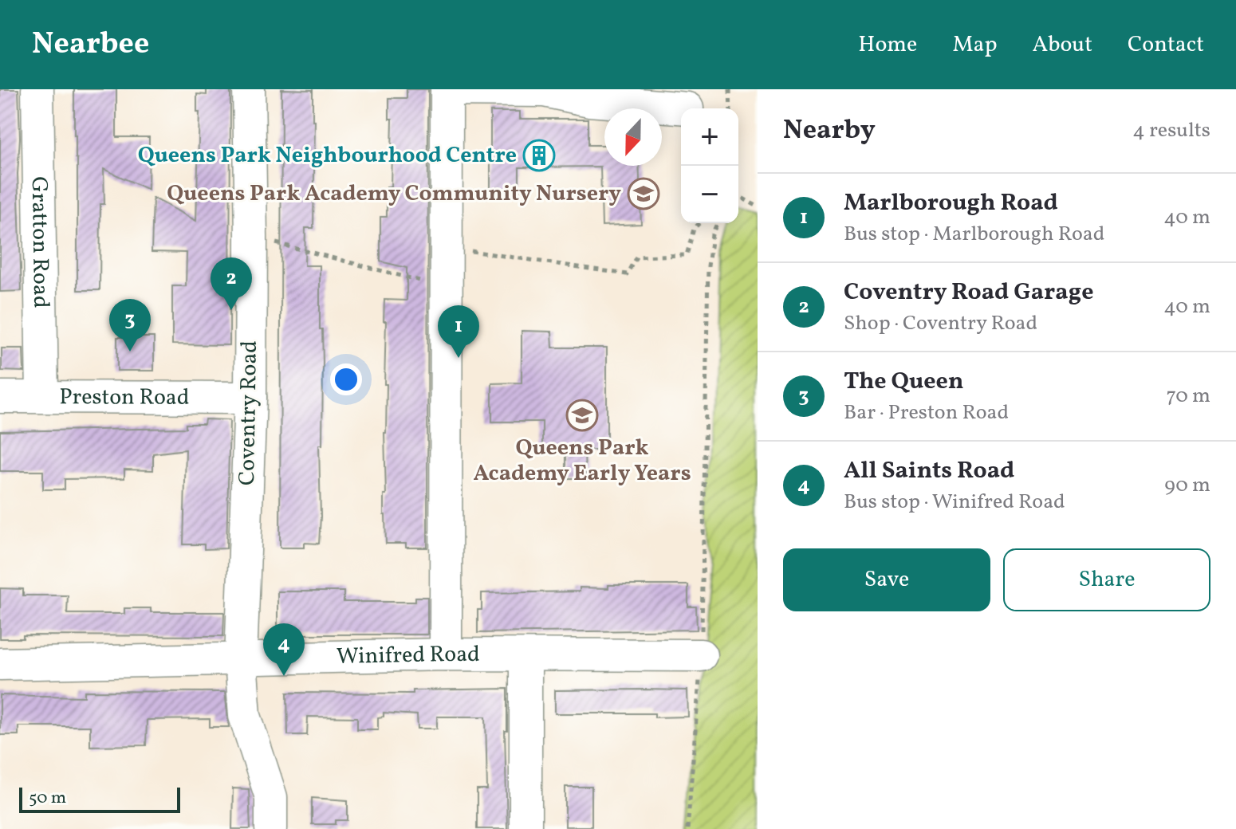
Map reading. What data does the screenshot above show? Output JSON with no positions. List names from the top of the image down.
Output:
{
  "streets": {
    "street": [
      "Gratton Road",
      "Preston Road",
      "Coventry Road",
      "Winifred Road"
    ]
  },
  "crossings": [
    ["Gratton Road", "Preston Road"],
    ["Preston Road", "Coventry Road"],
    ["Coventry Road", "Winifred Road"]
  ],
  "places": {
    "building": ["Queens Park Neighbourhood Centre"],
    "school or university": ["Queens Park Academy Community Nursery", "Queens Park Academy Early Years"]
  },
  "scale_bar": "50 m",
  "north": "bottom",
  "page": {
    "header": "Nearbee",
    "nav": [
      "Home",
      "Map",
      "About",
      "Contact"
    ],
    "heading": ["Nearby", "4 results"],
    "map_buttons": ["+", "−"],
    "list": [
      {
        "mark": "1",
        "name": "Marlborough Road",
        "note": "Bus stop · Marlborough Road",
        "value": "40 m"
      },
      {
        "mark": "2",
        "name": "Coventry Road Garage",
        "note": "Shop · Coventry Road",
        "value": "40 m"
      },
      {
        "mark": "3",
        "name": "The Queen",
        "note": "Bar · Preston Road",
        "value": "70 m"
      },
      {
        "mark": "4",
        "name": "All Saints Road",
        "note": "Bus stop · Winifred Road",
        "value": "90 m"
      }
    ],
    "pins": [
      "2",
      "3",
      "1",
      "4"
    ],
    "buttons": ["Save", "Share"],
    "scale": "50 m"
  }
}
